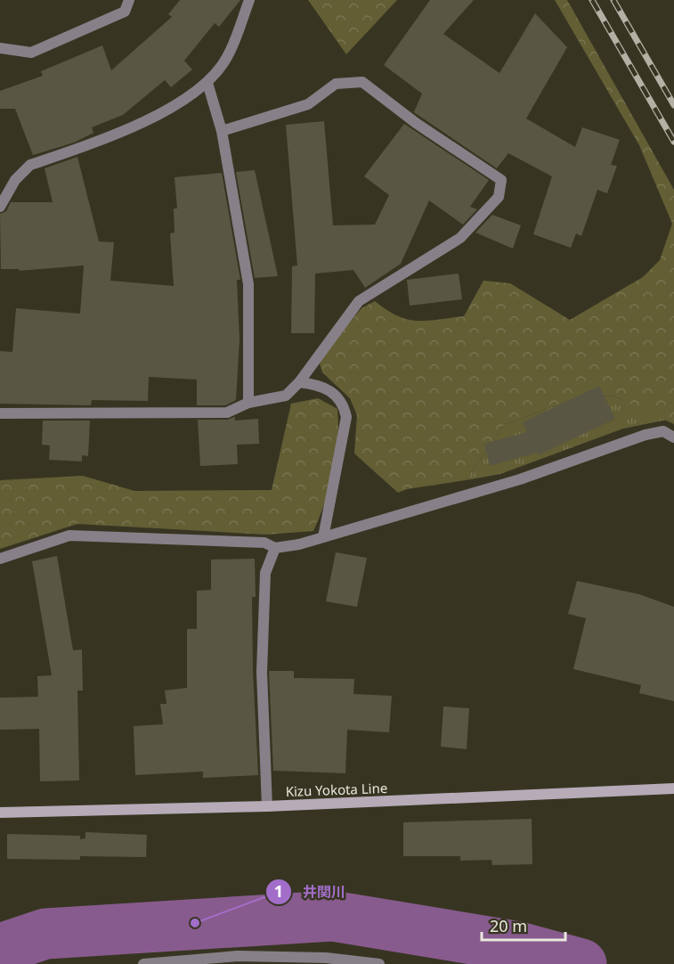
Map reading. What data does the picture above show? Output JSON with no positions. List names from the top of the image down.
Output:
{
  "streets": {
    "main road": ["Kizu Yokota Line"]
  },
  "places": ["井関川"],
  "scale_bar": "20 m"
}
